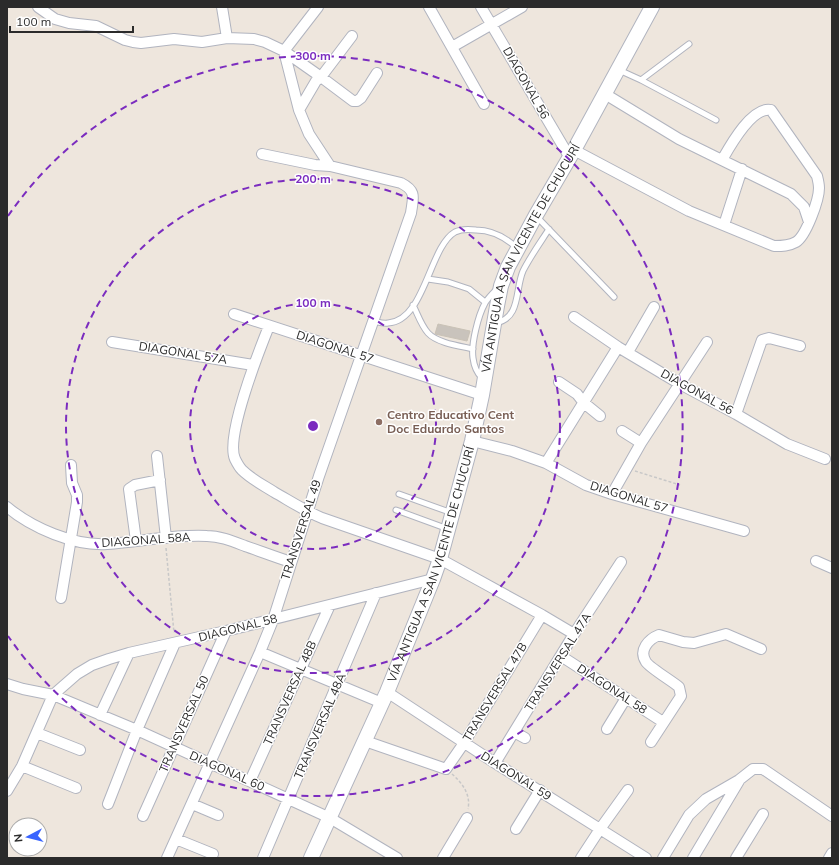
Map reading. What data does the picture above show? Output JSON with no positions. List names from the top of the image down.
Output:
{
  "streets": {
    "main road": ["VÍA ANTIGUA A SAN VICENTE DE CHUCURÍ"],
    "street": [
      "DIAGONAL 56",
      "DIAGONAL 57",
      "DIAGONAL 57A",
      "TRANSVERSAL 49",
      "DIAGONAL 58A",
      "DIAGONAL 58",
      "TRANSVERSAL 47A",
      "TRANSVERSAL 47B",
      "TRANSVERSAL 48B",
      "TRANSVERSAL 50",
      "TRANSVERSAL 48A",
      "DIAGONAL 60",
      "DIAGONAL 59"
    ]
  },
  "crossings": [
    ["DIAGONAL 56", "VÍA ANTIGUA A SAN VICENTE DE CHUCURÍ"],
    ["VÍA ANTIGUA A SAN VICENTE DE CHUCURÍ", "DIAGONAL 57"],
    ["VÍA ANTIGUA A SAN VICENTE DE CHUCURÍ", "DIAGONAL 58"],
    ["VÍA ANTIGUA A SAN VICENTE DE CHUCURÍ", "DIAGONAL 60"],
    ["VÍA ANTIGUA A SAN VICENTE DE CHUCURÍ", "DIAGONAL 59"],
    ["DIAGONAL 57", "TRANSVERSAL 49"],
    ["TRANSVERSAL 49", "DIAGONAL 58A"],
    ["TRANSVERSAL 49", "DIAGONAL 58"],
    ["TRANSVERSAL 49", "DIAGONAL 60"],
    ["TRANSVERSAL 49", "DIAGONAL 59"],
    ["DIAGONAL 58", "TRANSVERSAL 47A"],
    ["DIAGONAL 58", "TRANSVERSAL 48B"],
    ["DIAGONAL 58", "TRANSVERSAL 50"],
    ["DIAGONAL 58", "TRANSVERSAL 48A"],
    ["DIAGONAL 58", "DIAGONAL 60"],
    ["TRANSVERSAL 47A", "DIAGONAL 59"],
    ["TRANSVERSAL 47B", "DIAGONAL 59"],
    ["TRANSVERSAL 48B", "DIAGONAL 60"],
    ["TRANSVERSAL 48B", "DIAGONAL 59"],
    ["TRANSVERSAL 50", "DIAGONAL 60"],
    ["TRANSVERSAL 48A", "DIAGONAL 60"],
    ["TRANSVERSAL 48A", "DIAGONAL 59"]
  ],
  "places": ["Centro Educativo Cent Doc Eduardo Santos"],
  "scale_bar": "100 m",
  "north": "left",
  "rings": ["300 m", "200 m", "100 m"]
}
